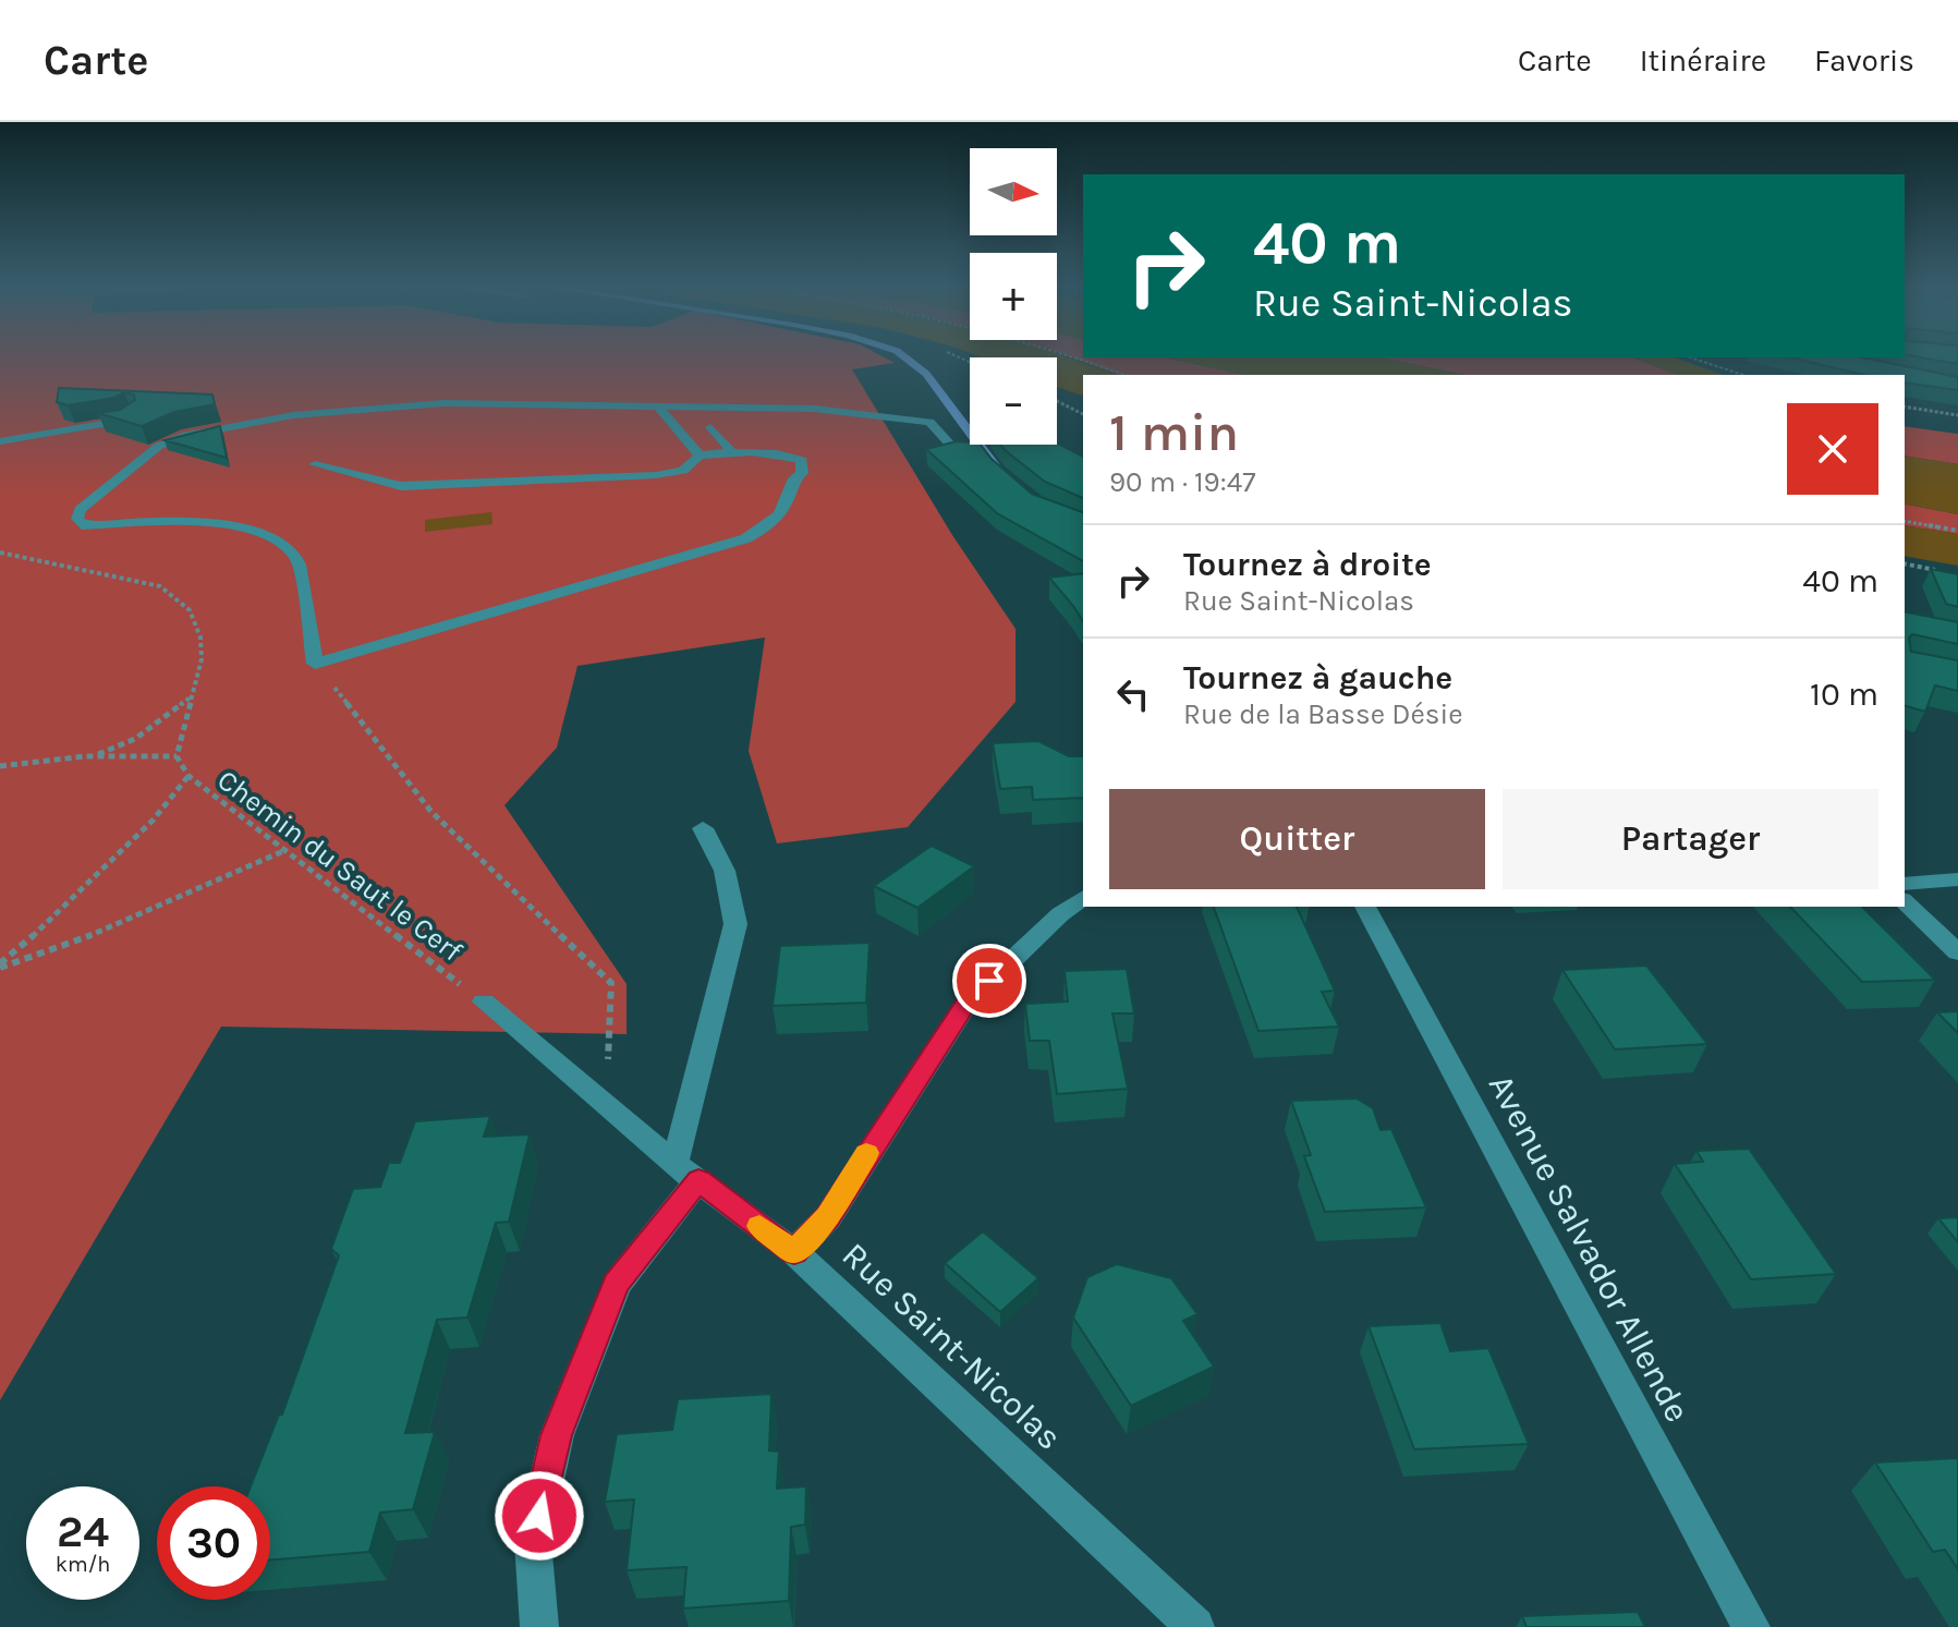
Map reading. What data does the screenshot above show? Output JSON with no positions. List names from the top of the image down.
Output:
{
  "streets": {
    "street": ["Avenue Salvador Allende", "Rue Saint-Nicolas"],
    "path": ["Chemin du Saut le Cerf"]
  },
  "crossings": [
    ["Chemin du Saut le Cerf", "Rue Saint-Nicolas"]
  ],
  "north": "right",
  "page": {
    "header": "Carte",
    "nav": ["Carte", "Itinéraire", "Favoris"],
    "map_buttons": ["+", "−"],
    "turn": ["40 m", "Rue Saint-Nicolas"],
    "heading": ["1 min", "90 m · 19:47"],
    "list": [
      {
        "name": "Tournez à droite",
        "note": "Rue Saint-Nicolas",
        "value": "40 m"
      },
      {
        "name": "Tournez à gauche",
        "note": "Rue de la Basse Désie",
        "value": "10 m"
      }
    ],
    "buttons": ["Quitter", "Partager"],
    "speed": "24 km/h",
    "limit": "30"
  }
}
